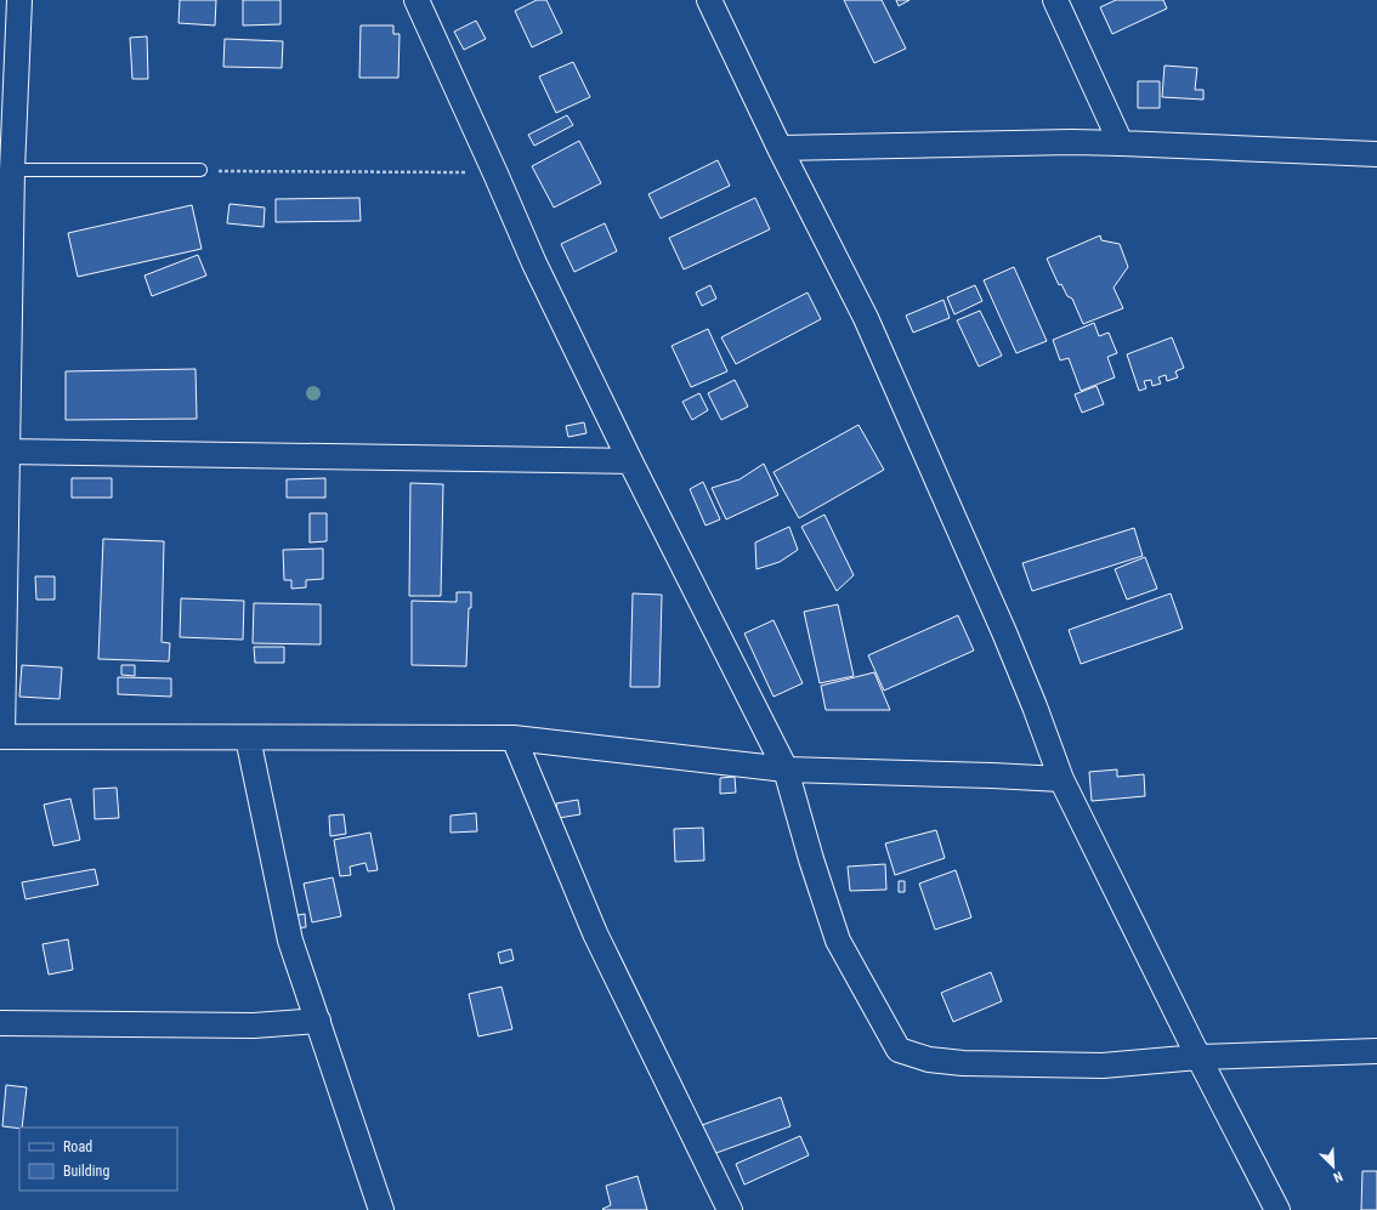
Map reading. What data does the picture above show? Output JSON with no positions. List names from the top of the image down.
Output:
{
  "legend": ["Road", "Building"],
  "north": "bottom right"
}
